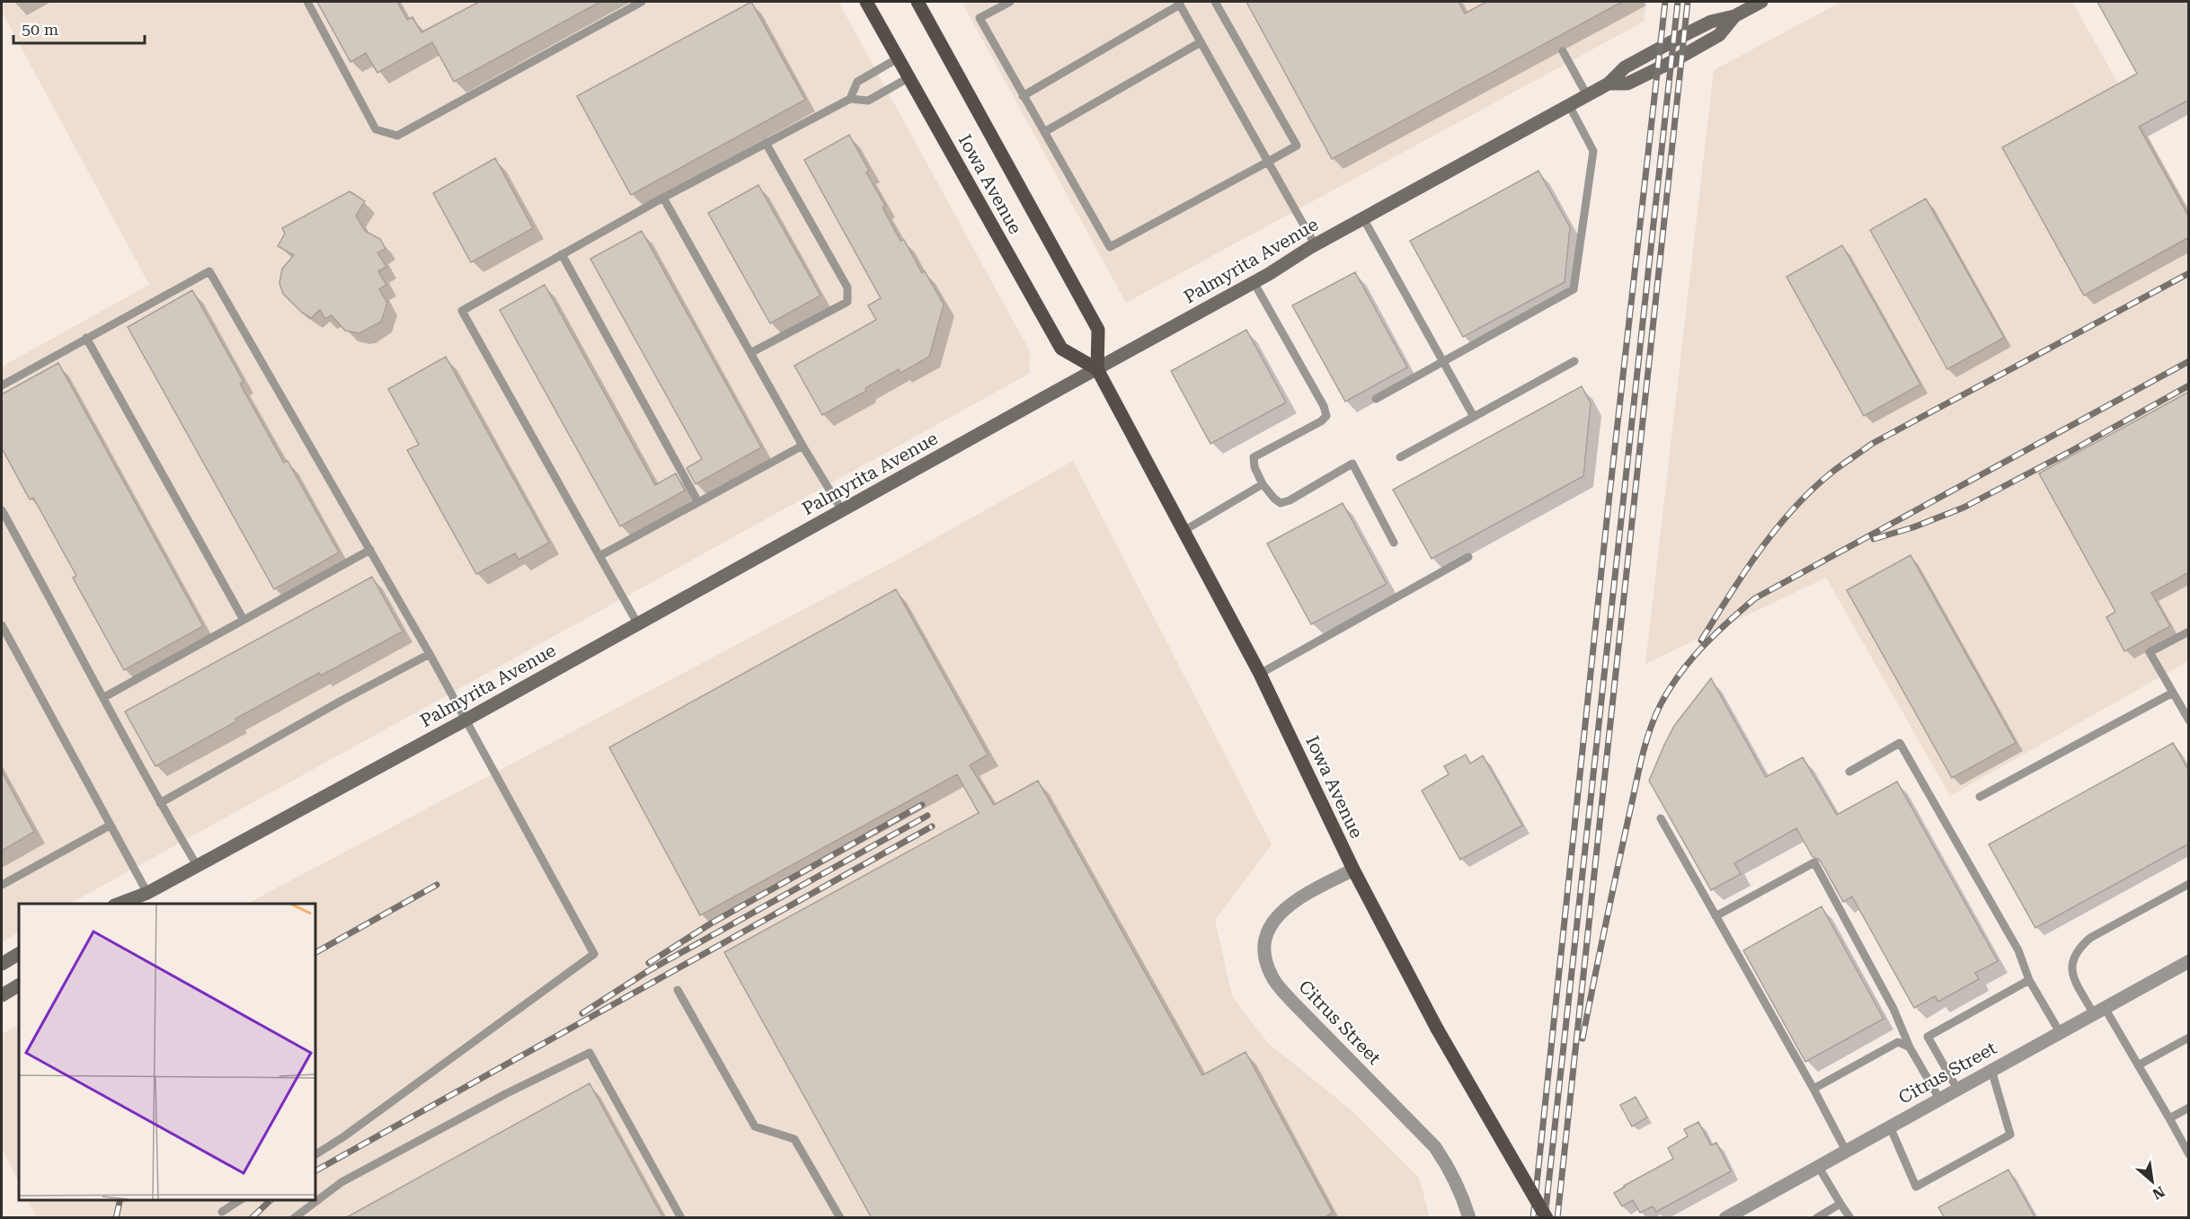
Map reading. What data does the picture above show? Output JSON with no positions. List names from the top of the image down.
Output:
{
  "streets": {
    "main road": ["Iowa Avenue"],
    "street": ["Palmyrita Avenue", "Citrus Street"]
  },
  "crossings": [
    ["Iowa Avenue", "Palmyrita Avenue"],
    ["Iowa Avenue", "Citrus Street"]
  ],
  "scale_bar": "50 m",
  "north": "bottom right"
}
